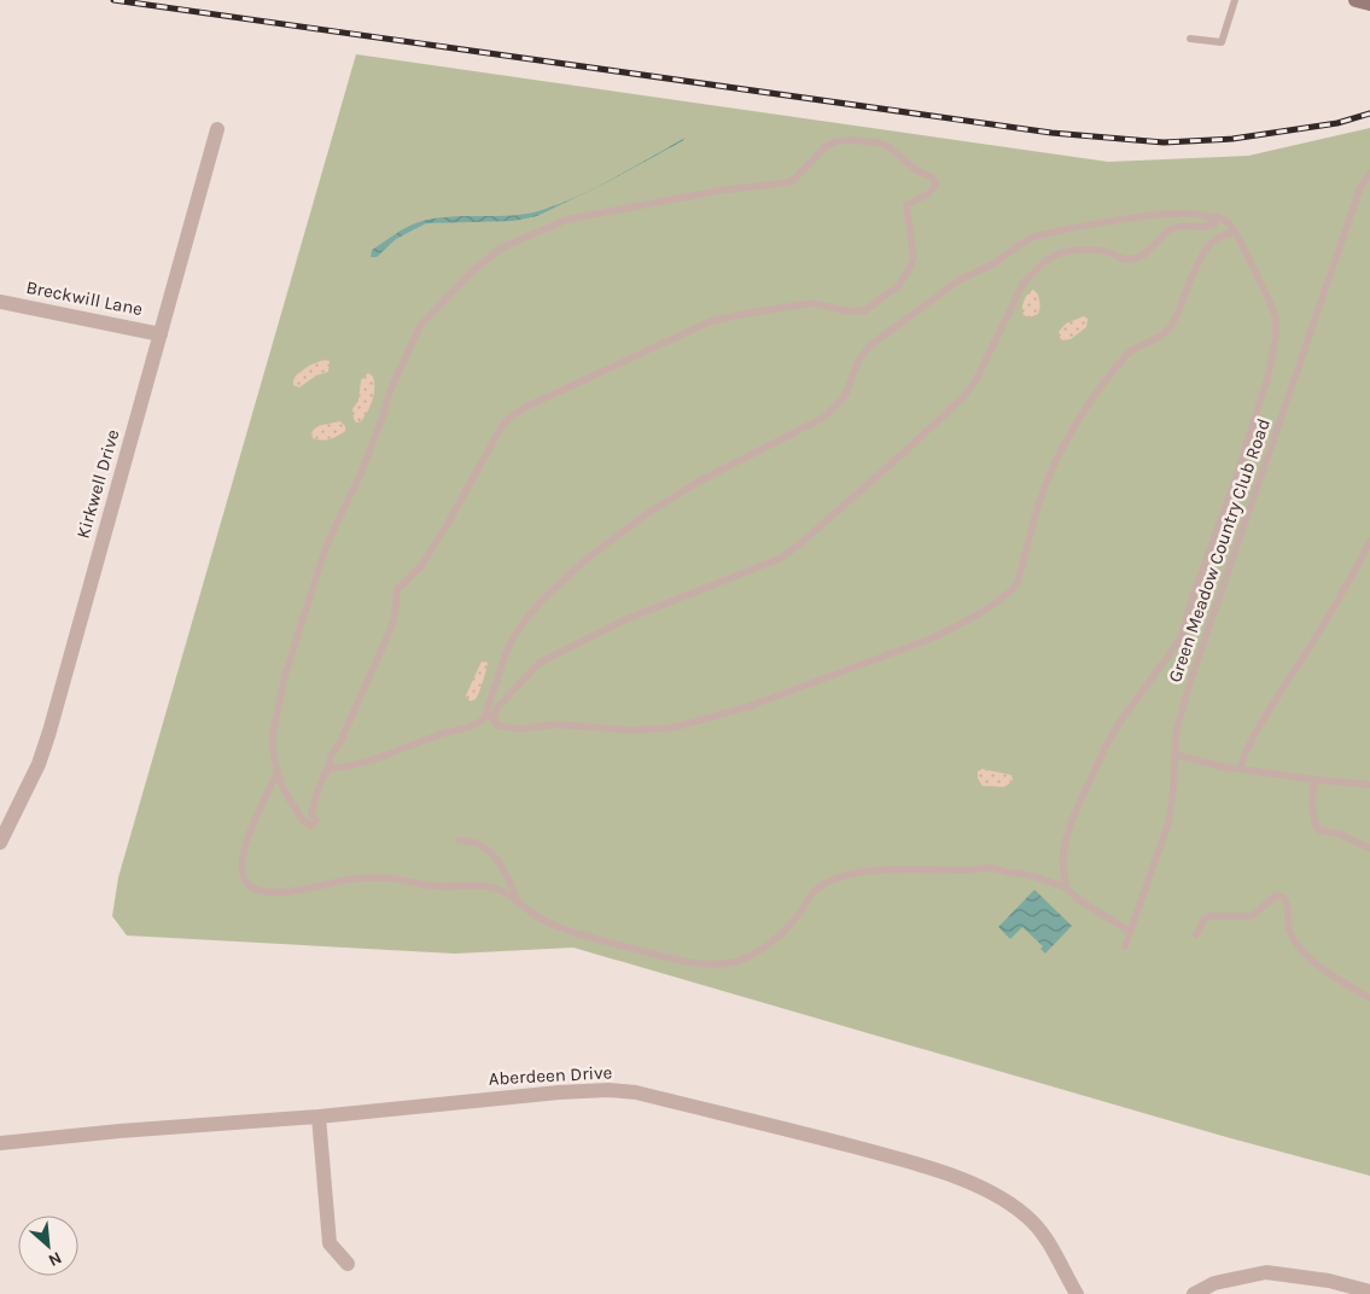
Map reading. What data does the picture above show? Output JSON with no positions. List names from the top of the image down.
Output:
{
  "streets": {
    "street": ["Breckwill Lane", "Kirkwell Drive", "Aberdeen Drive"],
    "lane": ["Green Meadow Country Club Road"]
  },
  "crossings": [
    ["Breckwill Lane", "Kirkwell Drive"]
  ],
  "north": "bottom right"
}
